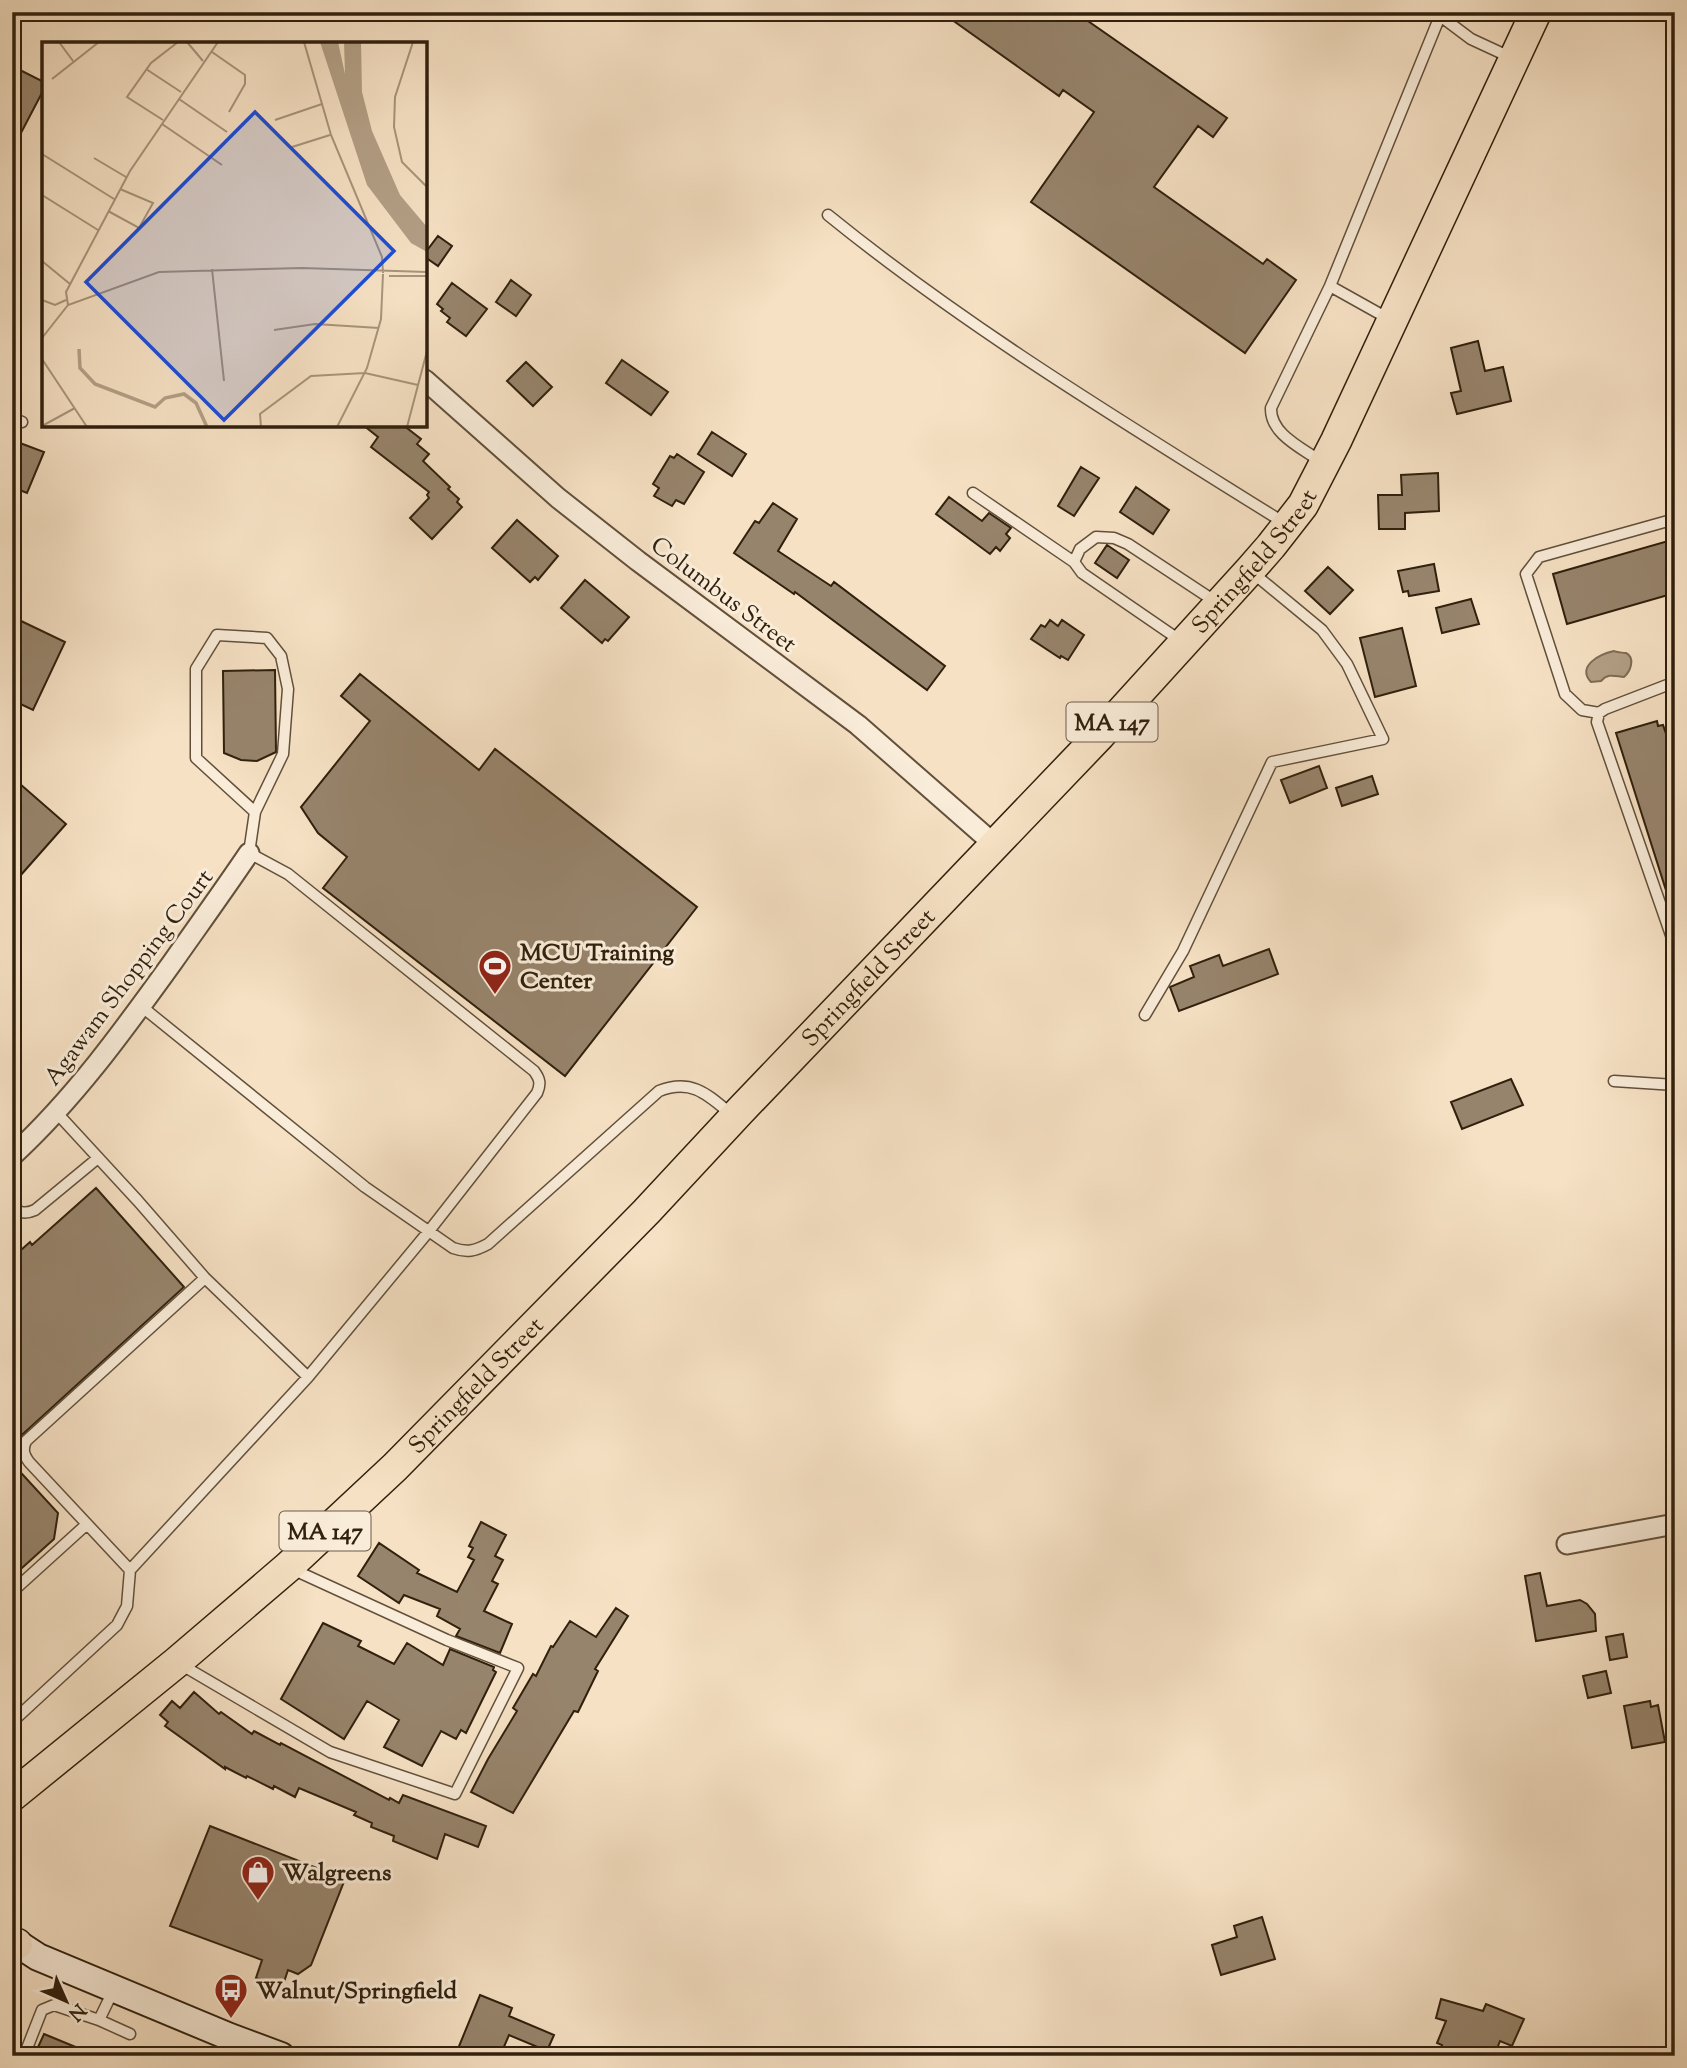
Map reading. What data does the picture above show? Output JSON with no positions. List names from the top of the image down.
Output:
{
  "streets": {
    "main road": ["Springfield Street", "MA 147"],
    "street": ["Columbus Street", "Agawam Shopping Court"]
  },
  "crossings": [
    ["Springfield Street", "Columbus Street"]
  ],
  "places": {
    "sports": ["MCU Training Center"],
    "shop": ["Walgreens"],
    "bus stop": ["Walnut/Springfield"]
  },
  "north": "bottom right"
}
